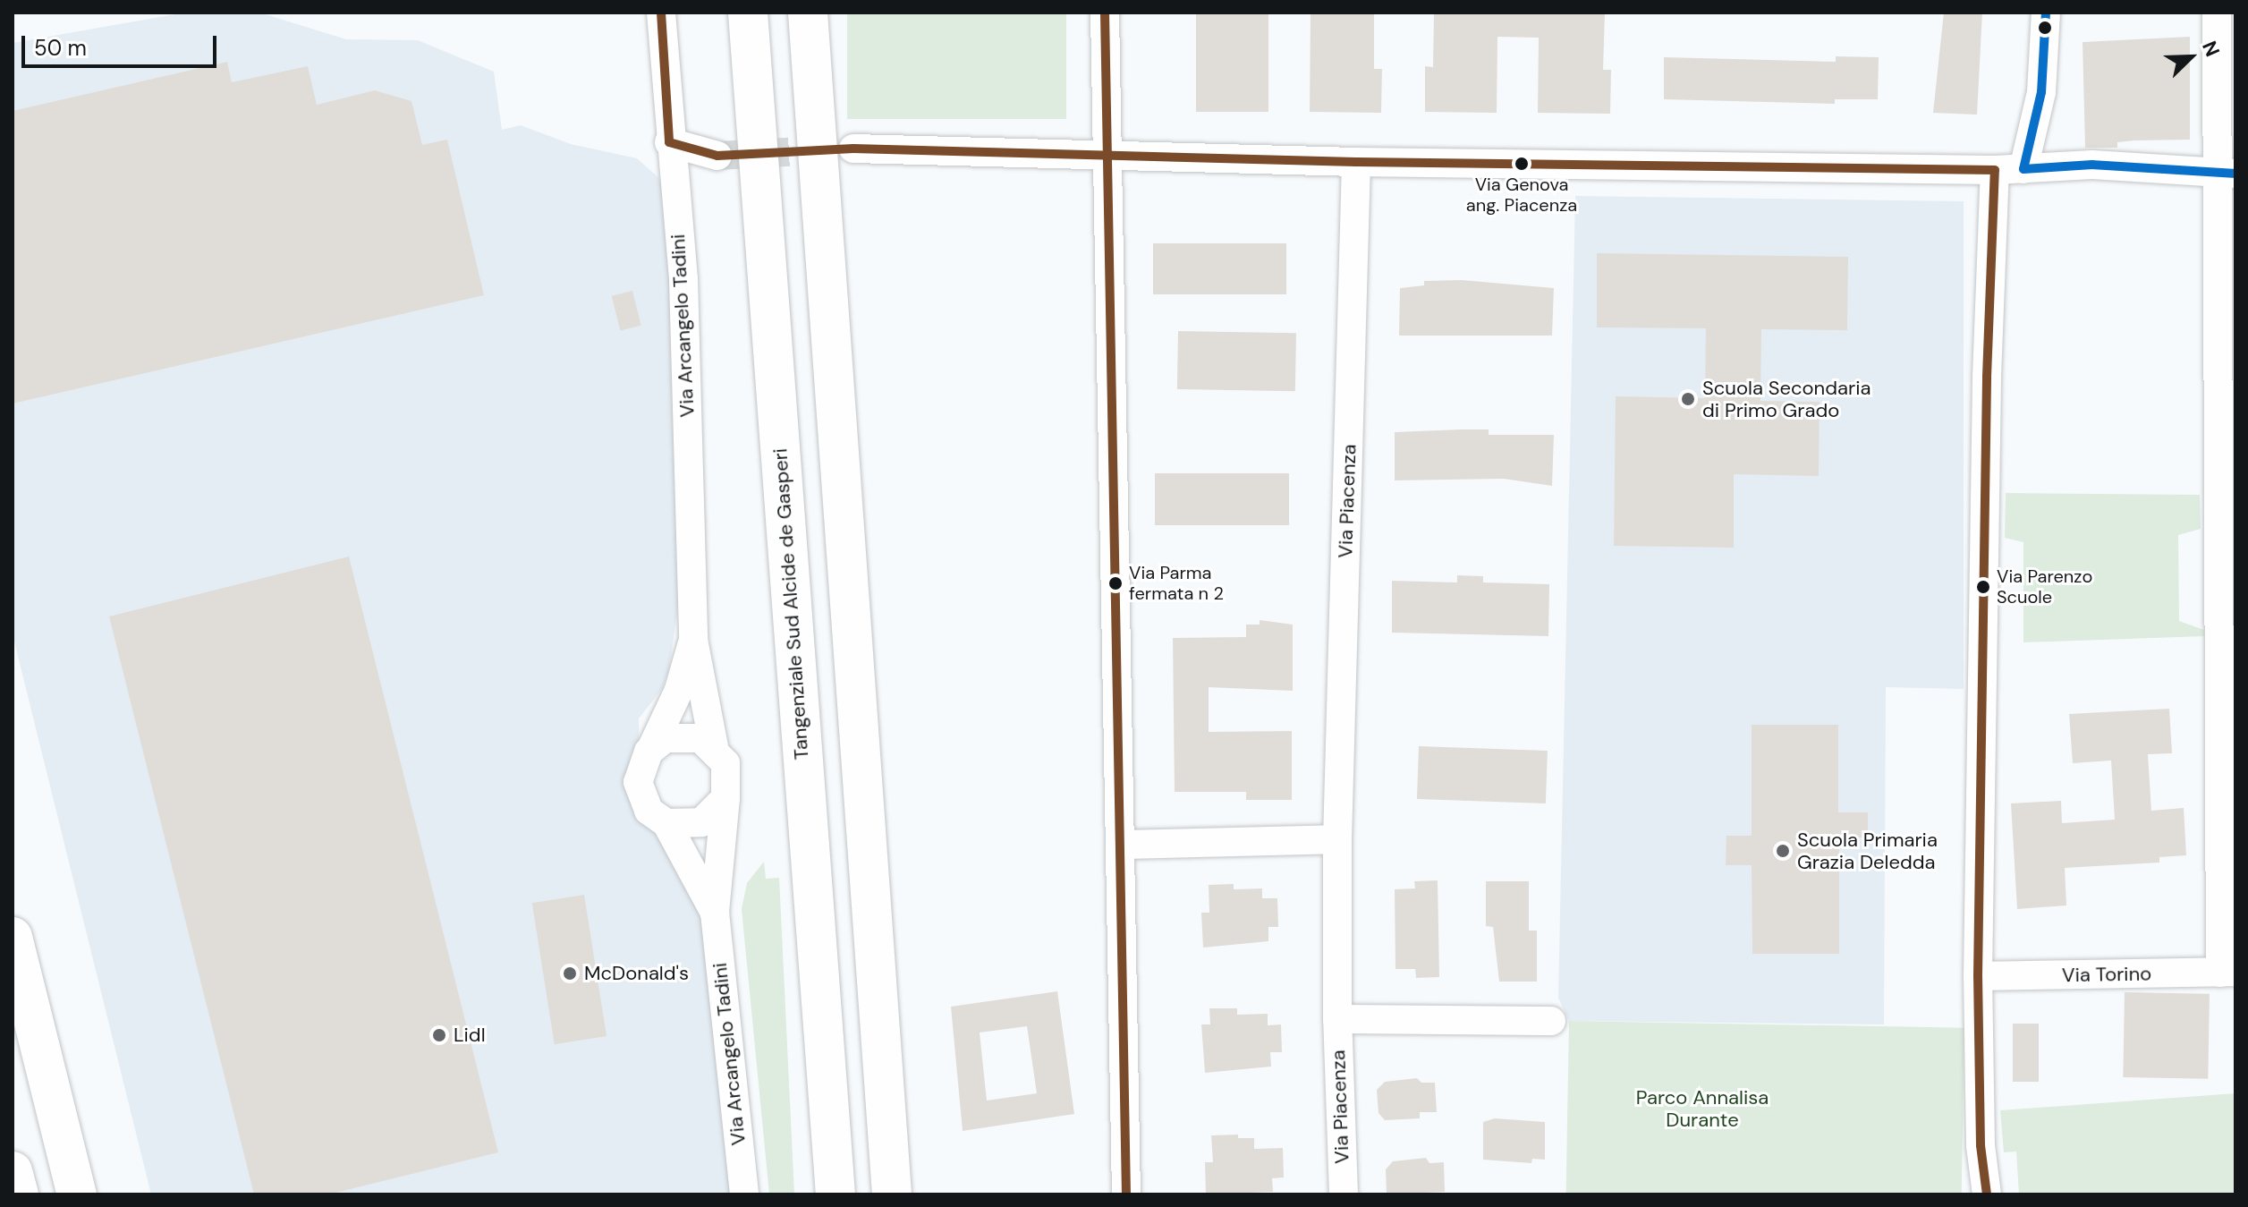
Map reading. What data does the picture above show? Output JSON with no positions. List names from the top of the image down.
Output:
{
  "streets": {
    "highway": ["Tangenziale Sud Alcide de Gasperi"],
    "street": ["Via Arcangelo Tadini", "Via Piacenza", "Via Torino"]
  },
  "parks": ["Parco Annalisa Durante"],
  "places": [
    "Via Genova ang. Piacenza",
    "Scuola Secondaria di Primo Grado",
    "Via Parma fermata n 2",
    "Via Parenzo Scuole",
    "Scuola Primaria Grazia Deledda",
    "McDonald's",
    "Lidl"
  ],
  "lines": ["transit line 2"],
  "scale_bar": "50 m",
  "north": "top right"
}
